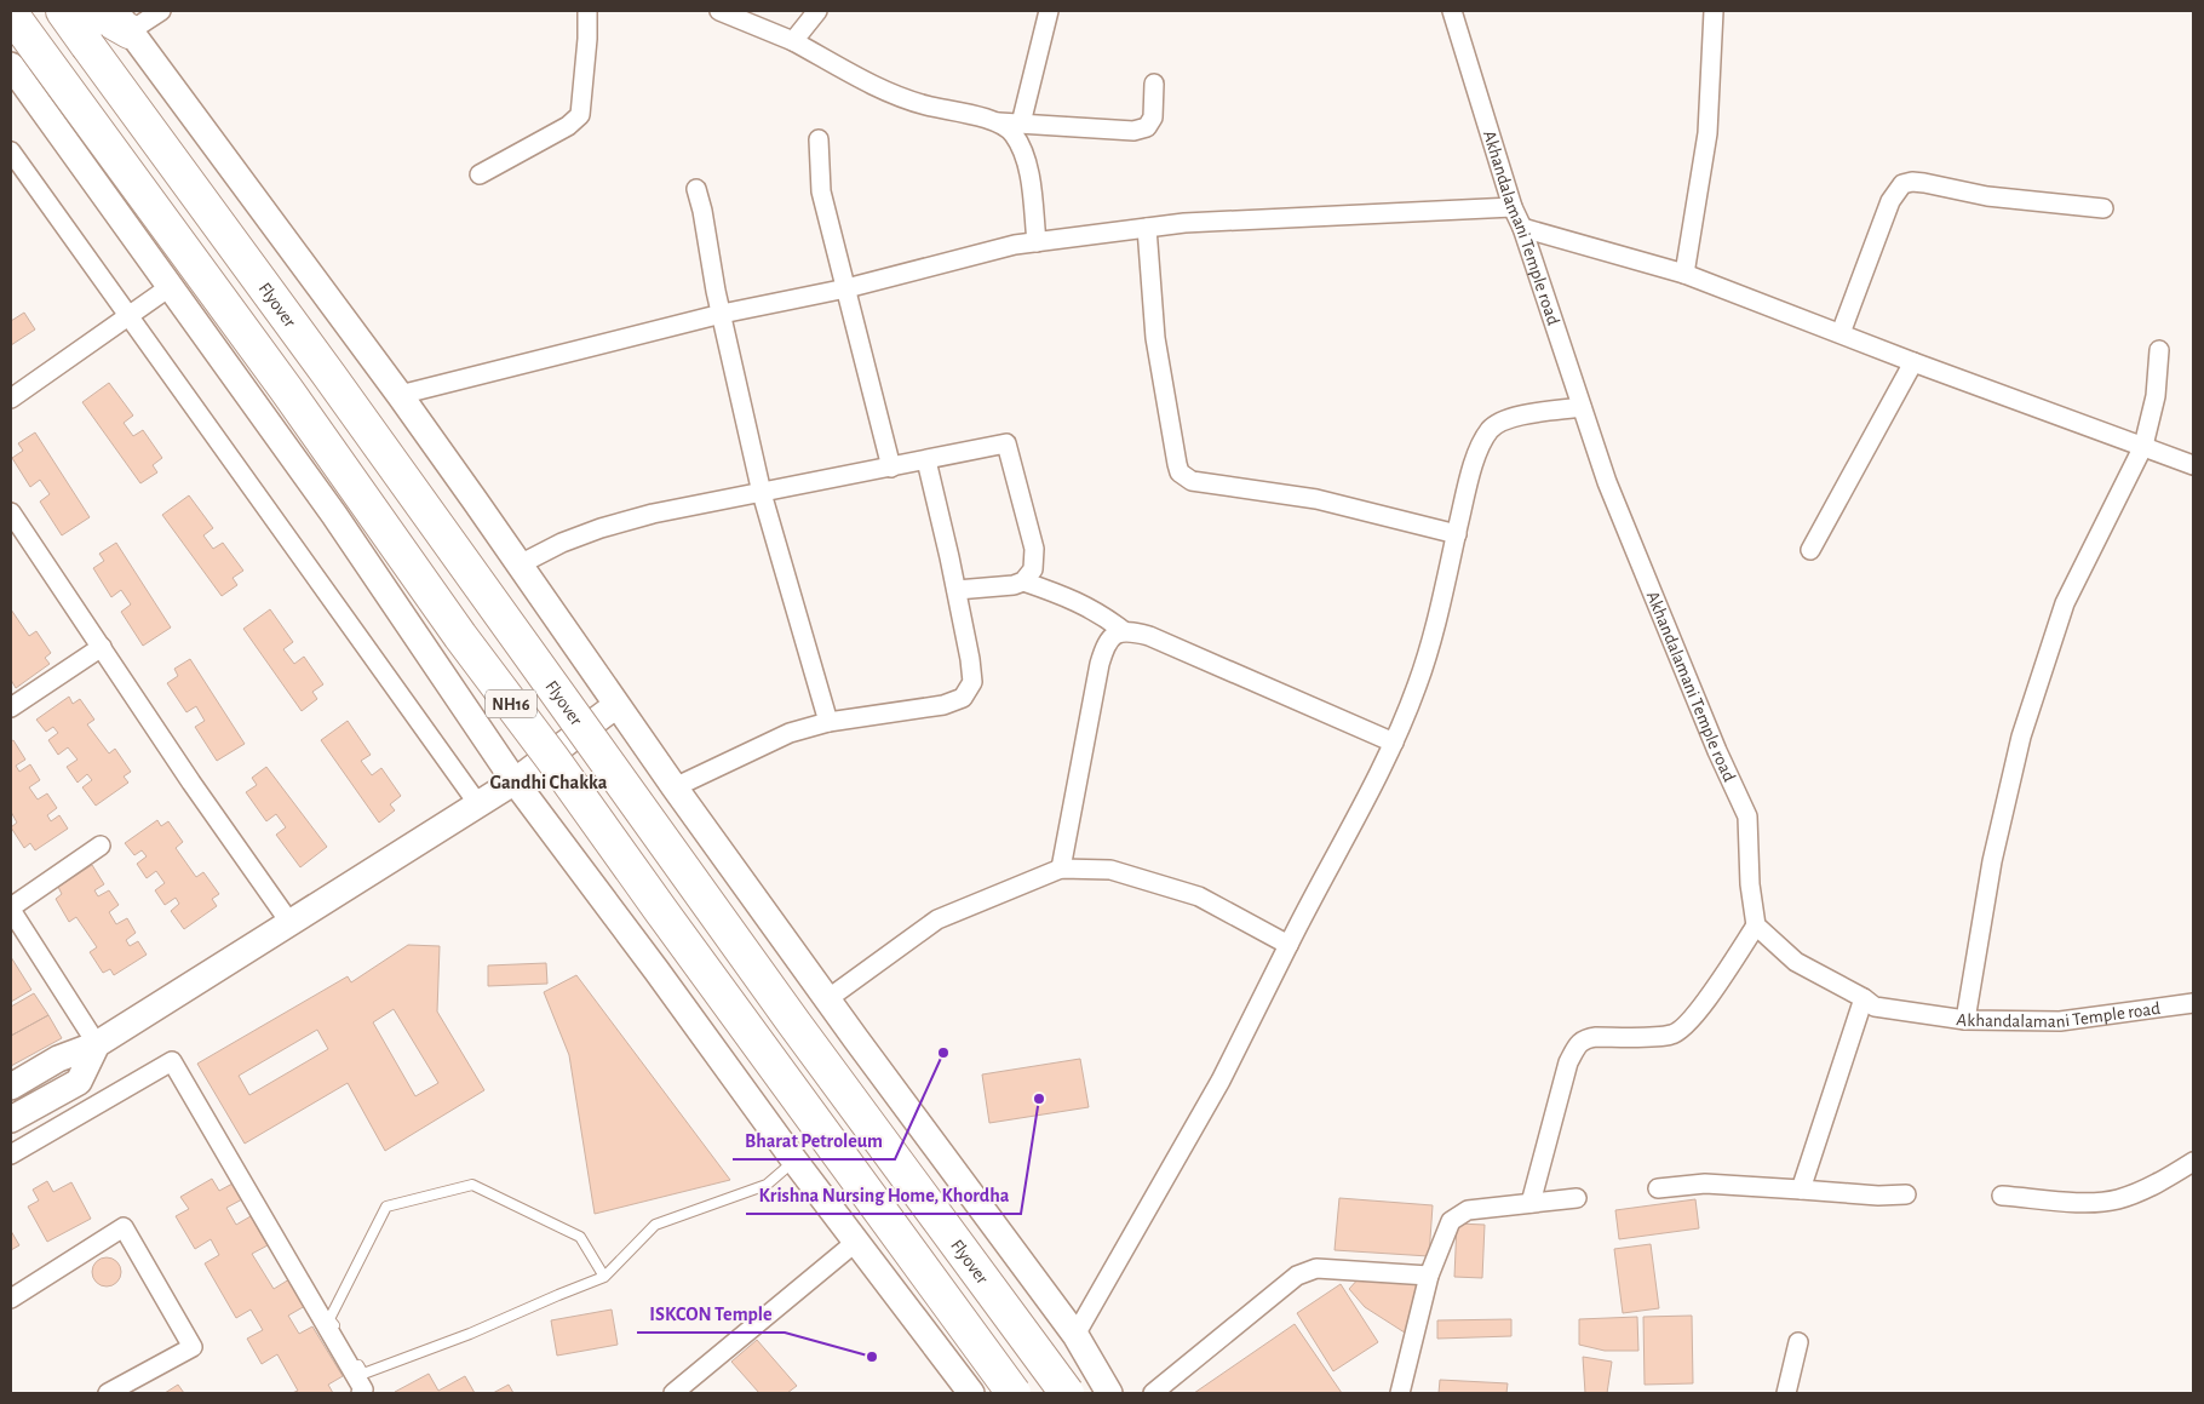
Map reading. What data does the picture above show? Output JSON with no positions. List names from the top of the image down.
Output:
{
  "streets": {
    "highway": ["Flyover", "NH16"],
    "street": ["Akhandalamani Temple road"]
  },
  "districts": ["Gandhi Chakka"],
  "places": ["Bharat Petroleum", "Krishna Nursing Home, Khordha", "ISKCON Temple"]
}
